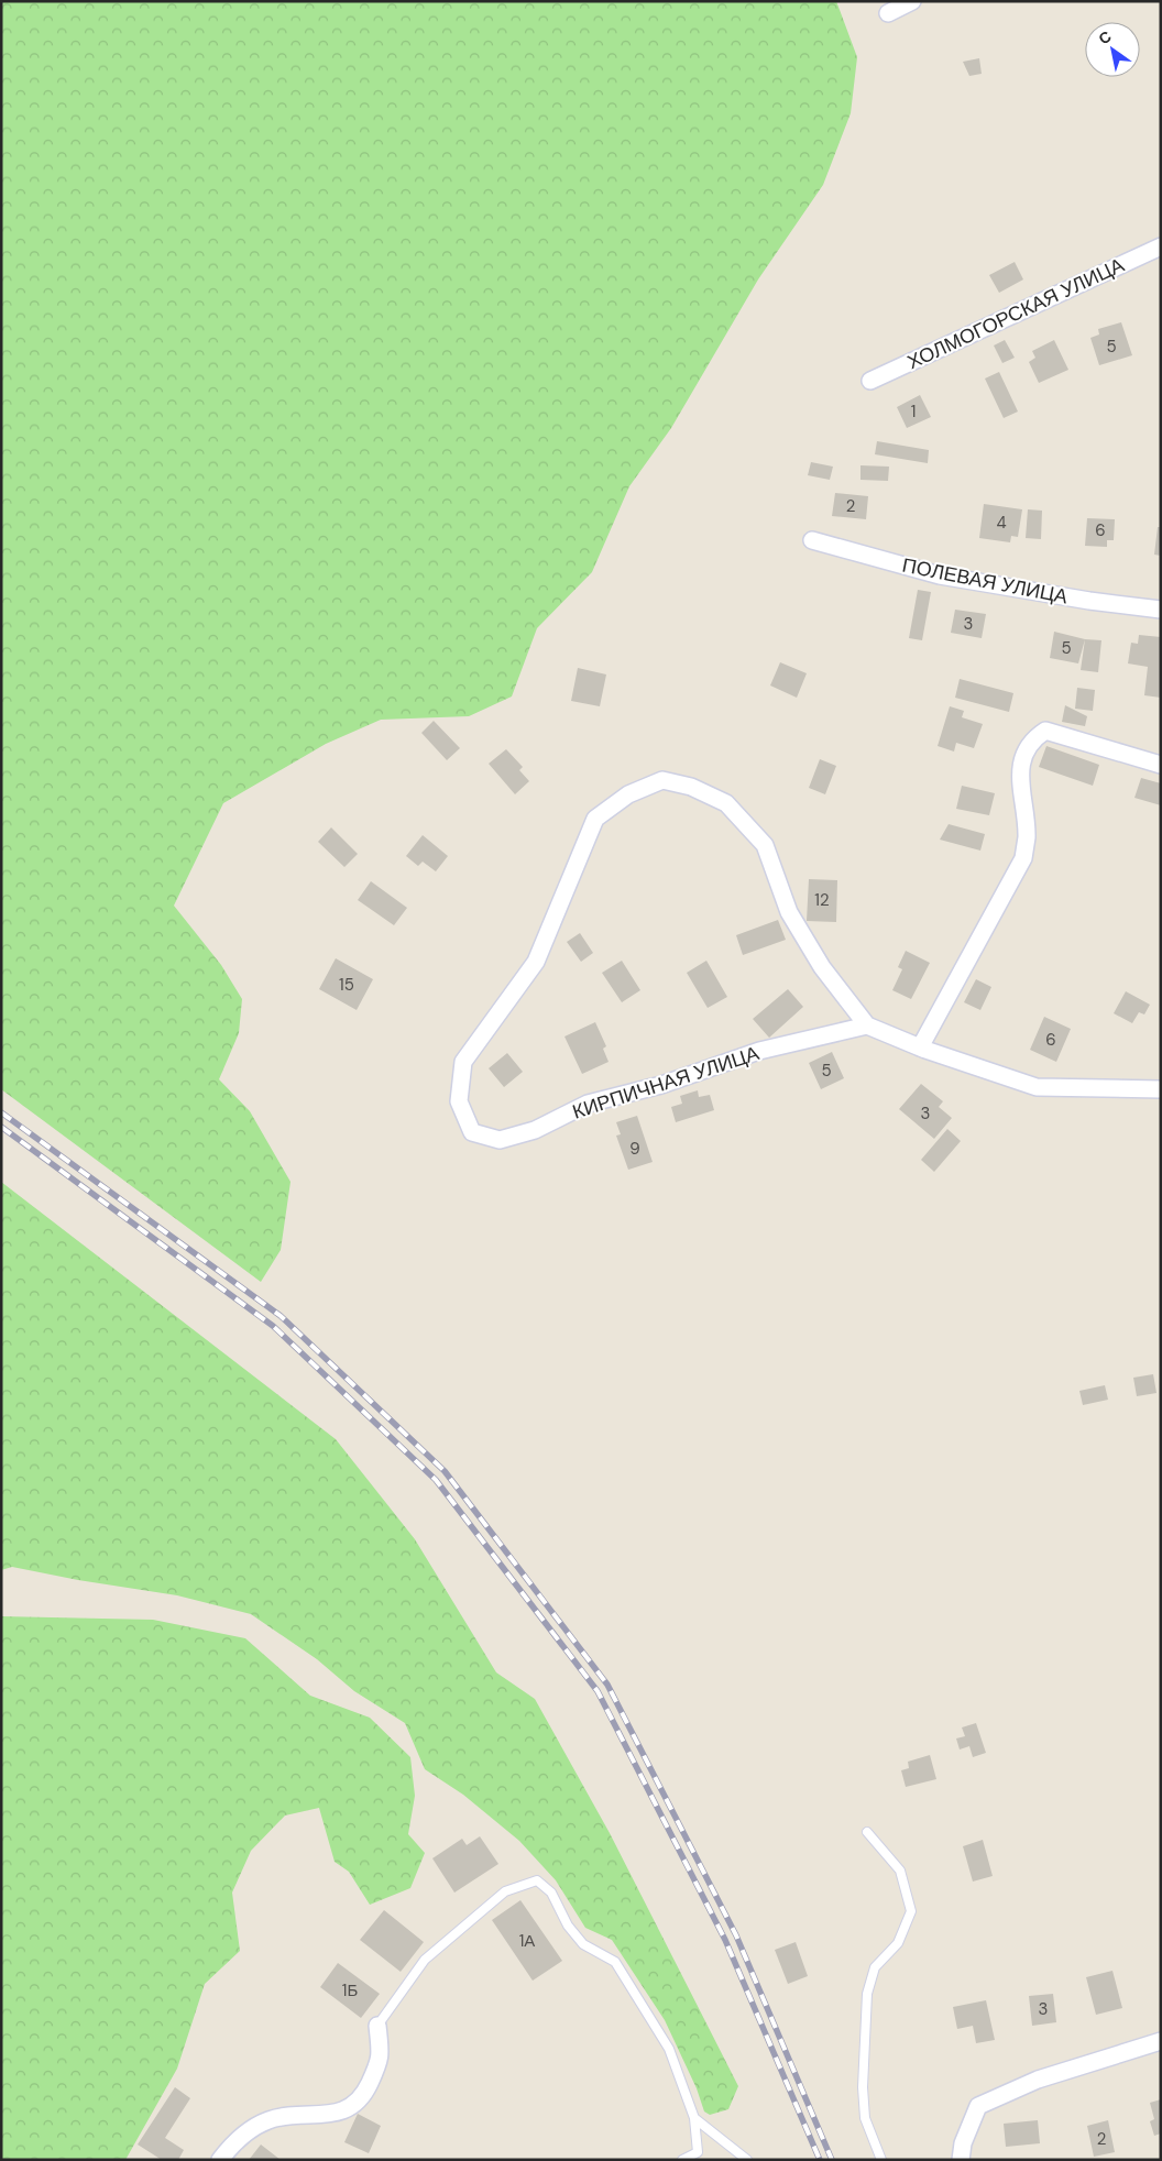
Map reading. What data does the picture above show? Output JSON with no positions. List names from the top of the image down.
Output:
{
  "streets": {
    "street": ["ХОЛМОГОРСКАЯ УЛИЦА", "ПОЛЕВАЯ УЛИЦА", "КИРПИЧНАЯ УЛИЦА"]
  },
  "house_numbers": [
    "5",
    "1",
    "2",
    "4",
    "6",
    "3",
    "5",
    "12",
    "15",
    "6",
    "5",
    "3",
    "9",
    "1А",
    "1Б",
    "3",
    "2"
  ],
  "north": "top left"
}
